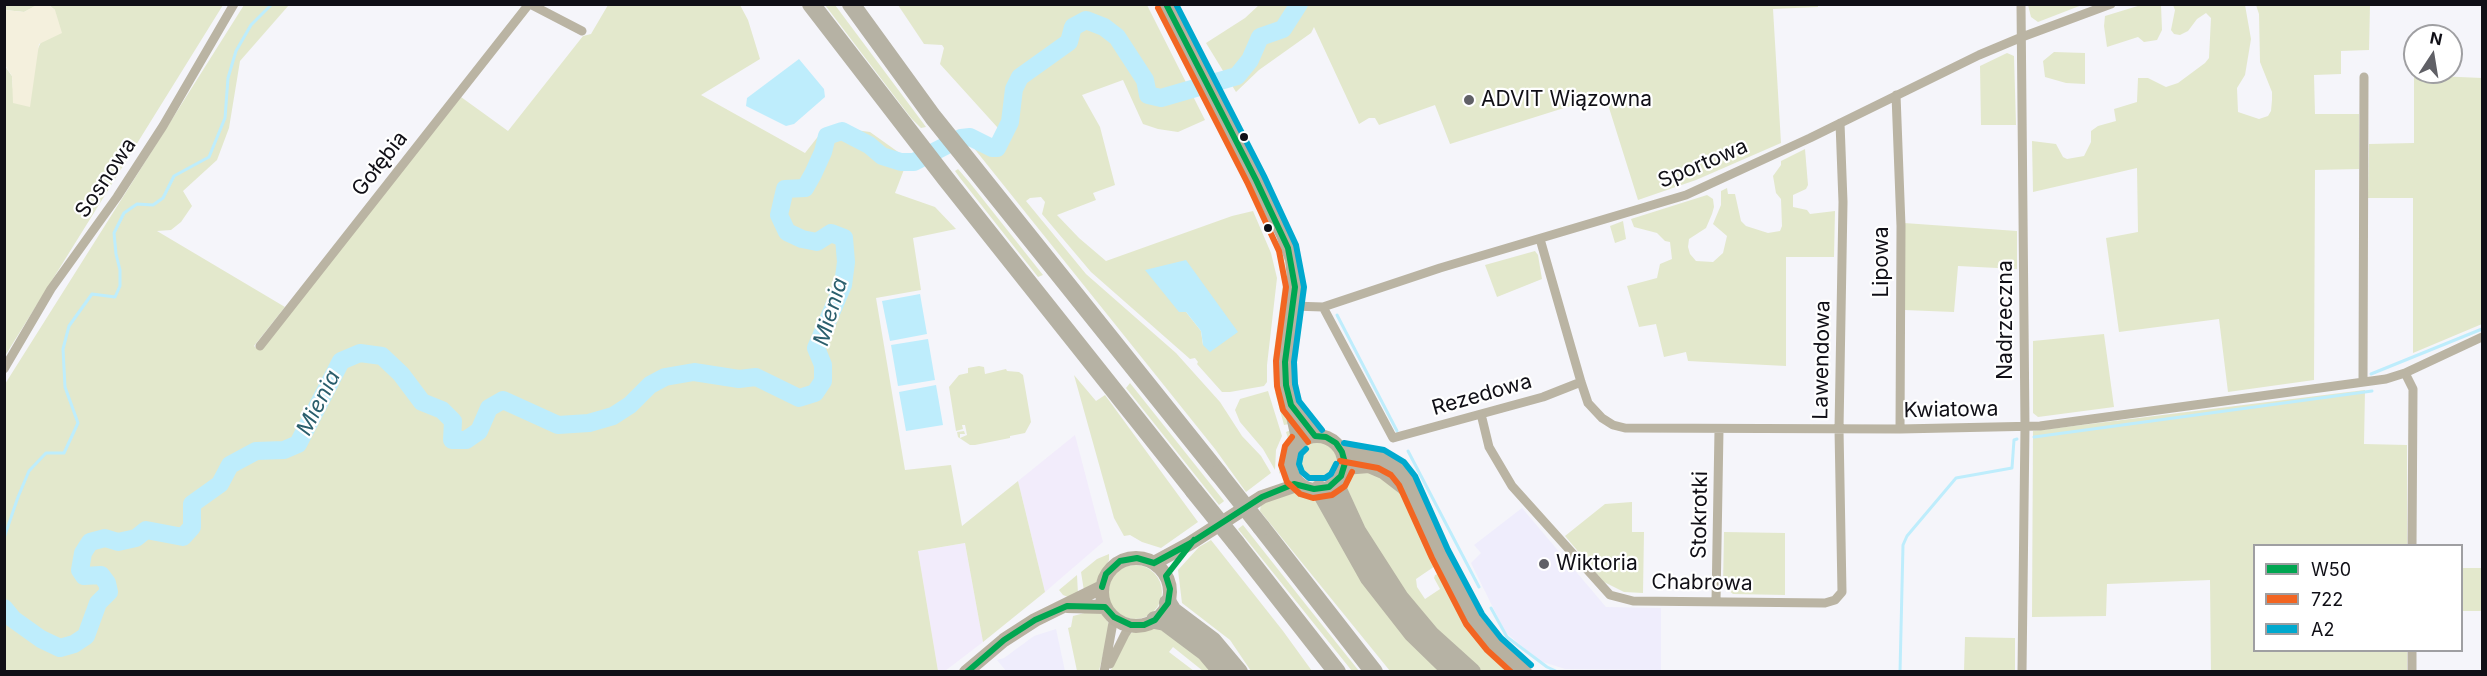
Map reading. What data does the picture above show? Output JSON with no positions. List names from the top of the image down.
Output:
{
  "streets": {
    "street": [
      "Gołębia",
      "Sportowa",
      "Sosnowa",
      "Lipowa",
      "Nadrzeczna",
      "Lawendowa",
      "Rezedowa",
      "Kwiatowa",
      "Stokrotki",
      "Chabrowa"
    ]
  },
  "crossings": [
    ["Sportowa", "Lipowa"],
    ["Sportowa", "Nadrzeczna"],
    ["Sportowa", "Lawendowa"],
    ["Sportowa", "Rezedowa"],
    ["Sportowa", "Kwiatowa"],
    ["Lipowa", "Kwiatowa"],
    ["Nadrzeczna", "Kwiatowa"],
    ["Lawendowa", "Kwiatowa"],
    ["Lawendowa", "Chabrowa"],
    ["Rezedowa", "Kwiatowa"],
    ["Rezedowa", "Chabrowa"],
    ["Kwiatowa", "Stokrotki"],
    ["Stokrotki", "Chabrowa"]
  ],
  "water": ["Mienia"],
  "places": ["ADVIT Wiązowna", "Wiktoria"],
  "lines": ["transit line W50", "transit line A2", "transit line 722"],
  "legend": ["W50", "722", "A2"],
  "north": "top"
}
